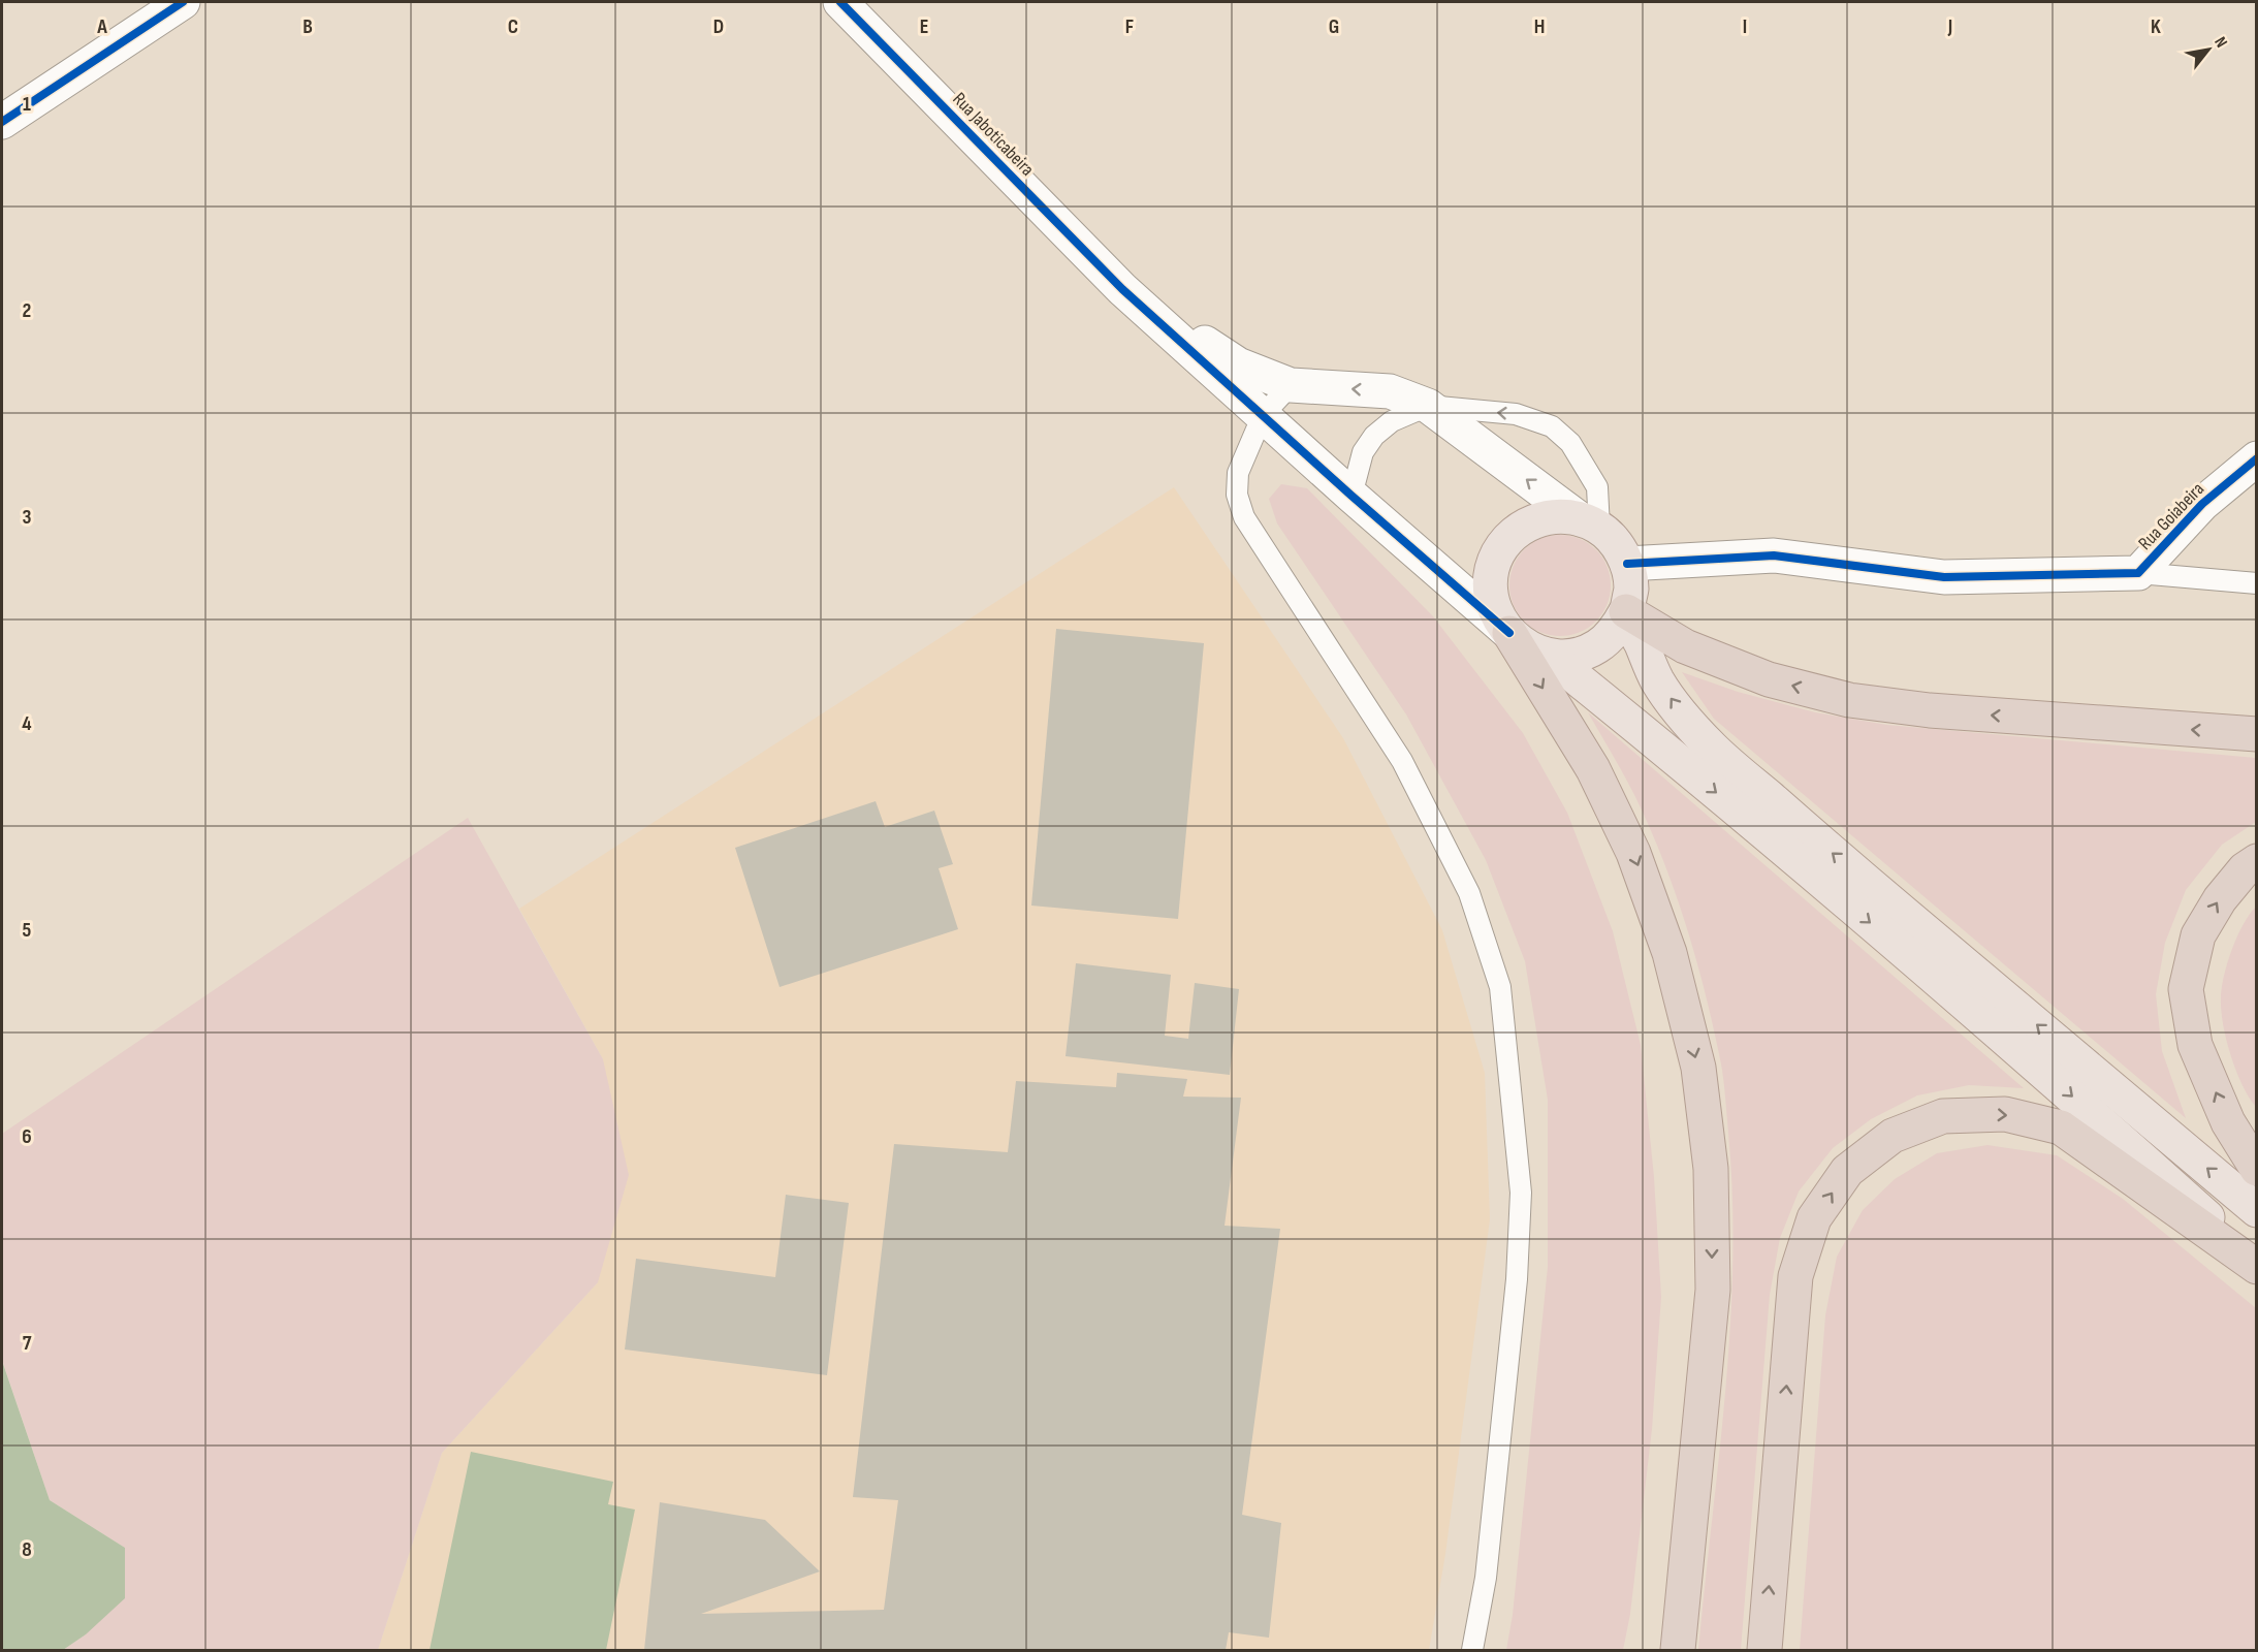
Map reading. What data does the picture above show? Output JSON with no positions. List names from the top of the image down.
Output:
{
  "streets": {
    "street": ["Rua Jaboticabeira", "Rua Goiabeira"]
  },
  "north": "top right",
  "grid": {
    "columns": [
      "A",
      "B",
      "C",
      "D",
      "E",
      "F",
      "G",
      "H",
      "I",
      "J",
      "K"
    ],
    "rows": [
      "1",
      "2",
      "3",
      "4",
      "5",
      "6",
      "7",
      "8"
    ]
  }
}
